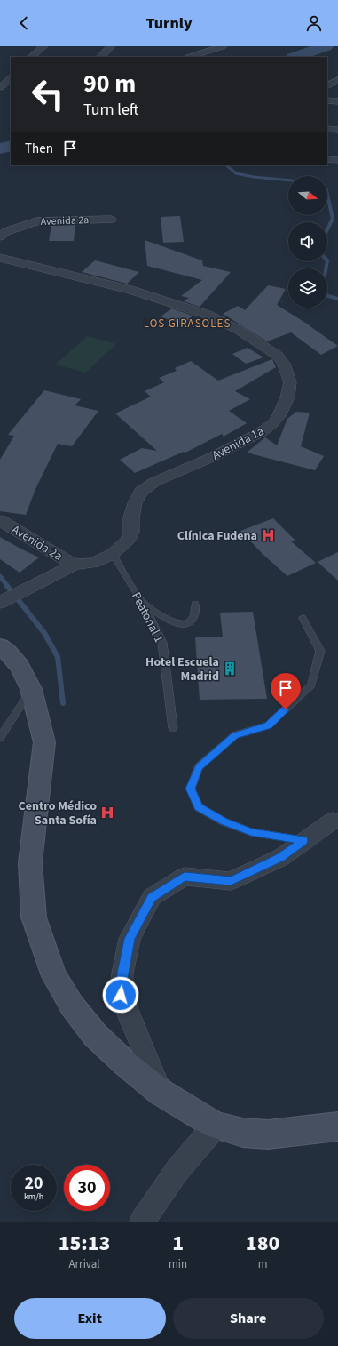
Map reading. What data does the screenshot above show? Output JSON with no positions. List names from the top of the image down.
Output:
{
  "streets": {
    "street": ["Avenida 2a", "Avenida 1a"],
    "lane": ["Peatonal 1"]
  },
  "crossings": [
    ["Avenida 2a", "Avenida 1a"],
    ["Avenida 1a", "Peatonal 1"]
  ],
  "districts": ["LOS GIRASOLES"],
  "places": {
    "hospital": ["Clínica Fudena", "Centro Médico Santa Sofía"],
    "building": ["Hotel Escuela Madrid"]
  },
  "north": "right",
  "page": {
    "header": "Turnly",
    "turn": ["90 m", "Turn left"],
    "then": "Then",
    "speed": "20 km/h",
    "limit": "30",
    "eta": [
      "15:13",
      "Arrival",
      "1",
      "min",
      "180",
      "m"
    ],
    "buttons": ["Exit", "Share"]
  }
}
